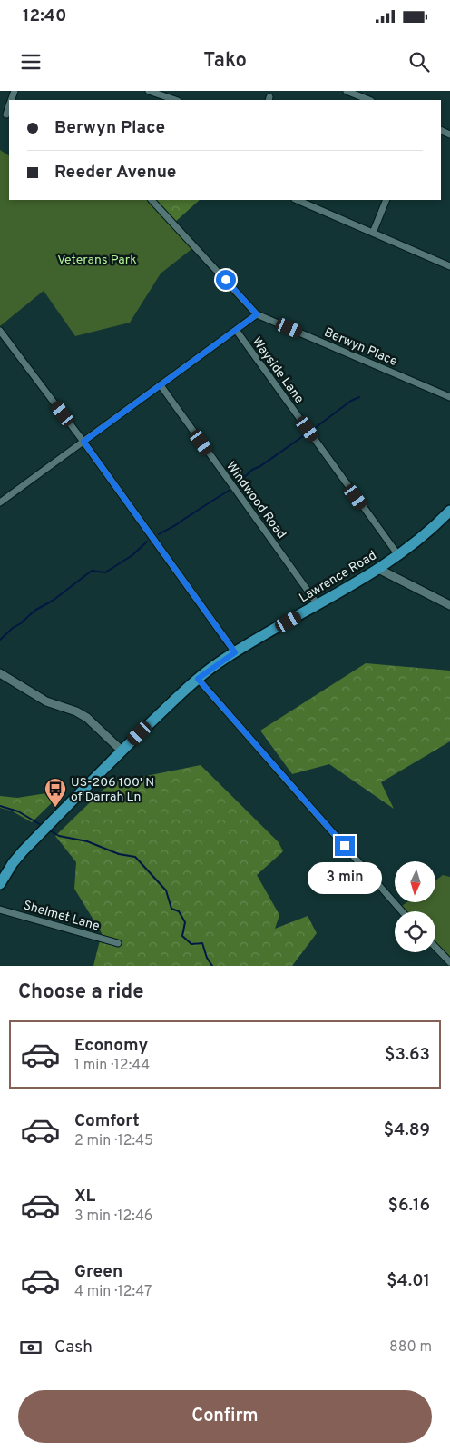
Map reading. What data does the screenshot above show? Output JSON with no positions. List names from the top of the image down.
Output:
{
  "streets": {
    "main road": ["Lawrence Road"],
    "street": [
      "Berwyn Place",
      "Wayside Lane",
      "Windwood Road",
      "Shelmet Lane"
    ]
  },
  "crossings": [
    ["Wayside Lane", "Lawrence Road"],
    ["Windwood Road", "Lawrence Road"]
  ],
  "parks": ["Veterans Park"],
  "places": {
    "bus stop": ["US-206 100' N of Darrah Ln"]
  },
  "north": "bottom",
  "page": {
    "status": "12:40",
    "header": "Tako",
    "banner": ["Berwyn Place", "Reeder Avenue"],
    "bubble": "3 min",
    "heading": "Choose a ride",
    "list": [
      {
        "name": "Economy",
        "note": "1 min · 12:44",
        "value": "$3.63"
      },
      {
        "name": "Comfort",
        "note": "2 min · 12:45",
        "value": "$4.89"
      },
      {
        "name": "XL",
        "note": "3 min · 12:46",
        "value": "$6.16"
      },
      {
        "name": "Green",
        "note": "4 min · 12:47",
        "value": "$4.01"
      }
    ],
    "pay": ["Cash", "880 m"],
    "buttons": "Confirm"
  }
}
